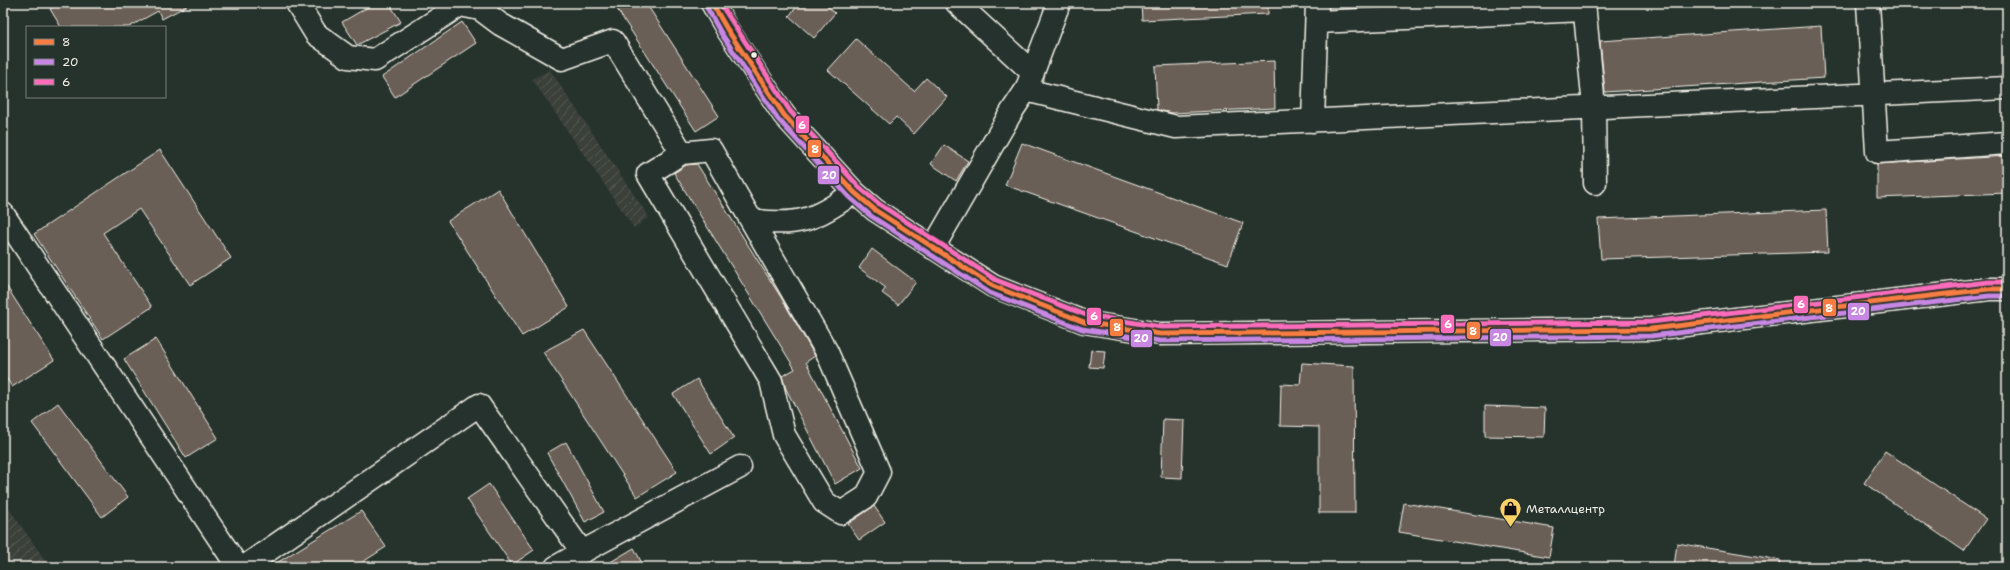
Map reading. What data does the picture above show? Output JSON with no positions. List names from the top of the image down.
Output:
{
  "places": {
    "shop": ["Металлцентр"]
  },
  "lines": ["transit line 8", "transit line 6", "transit line 20"],
  "legend": ["8", "20", "6"]
}
